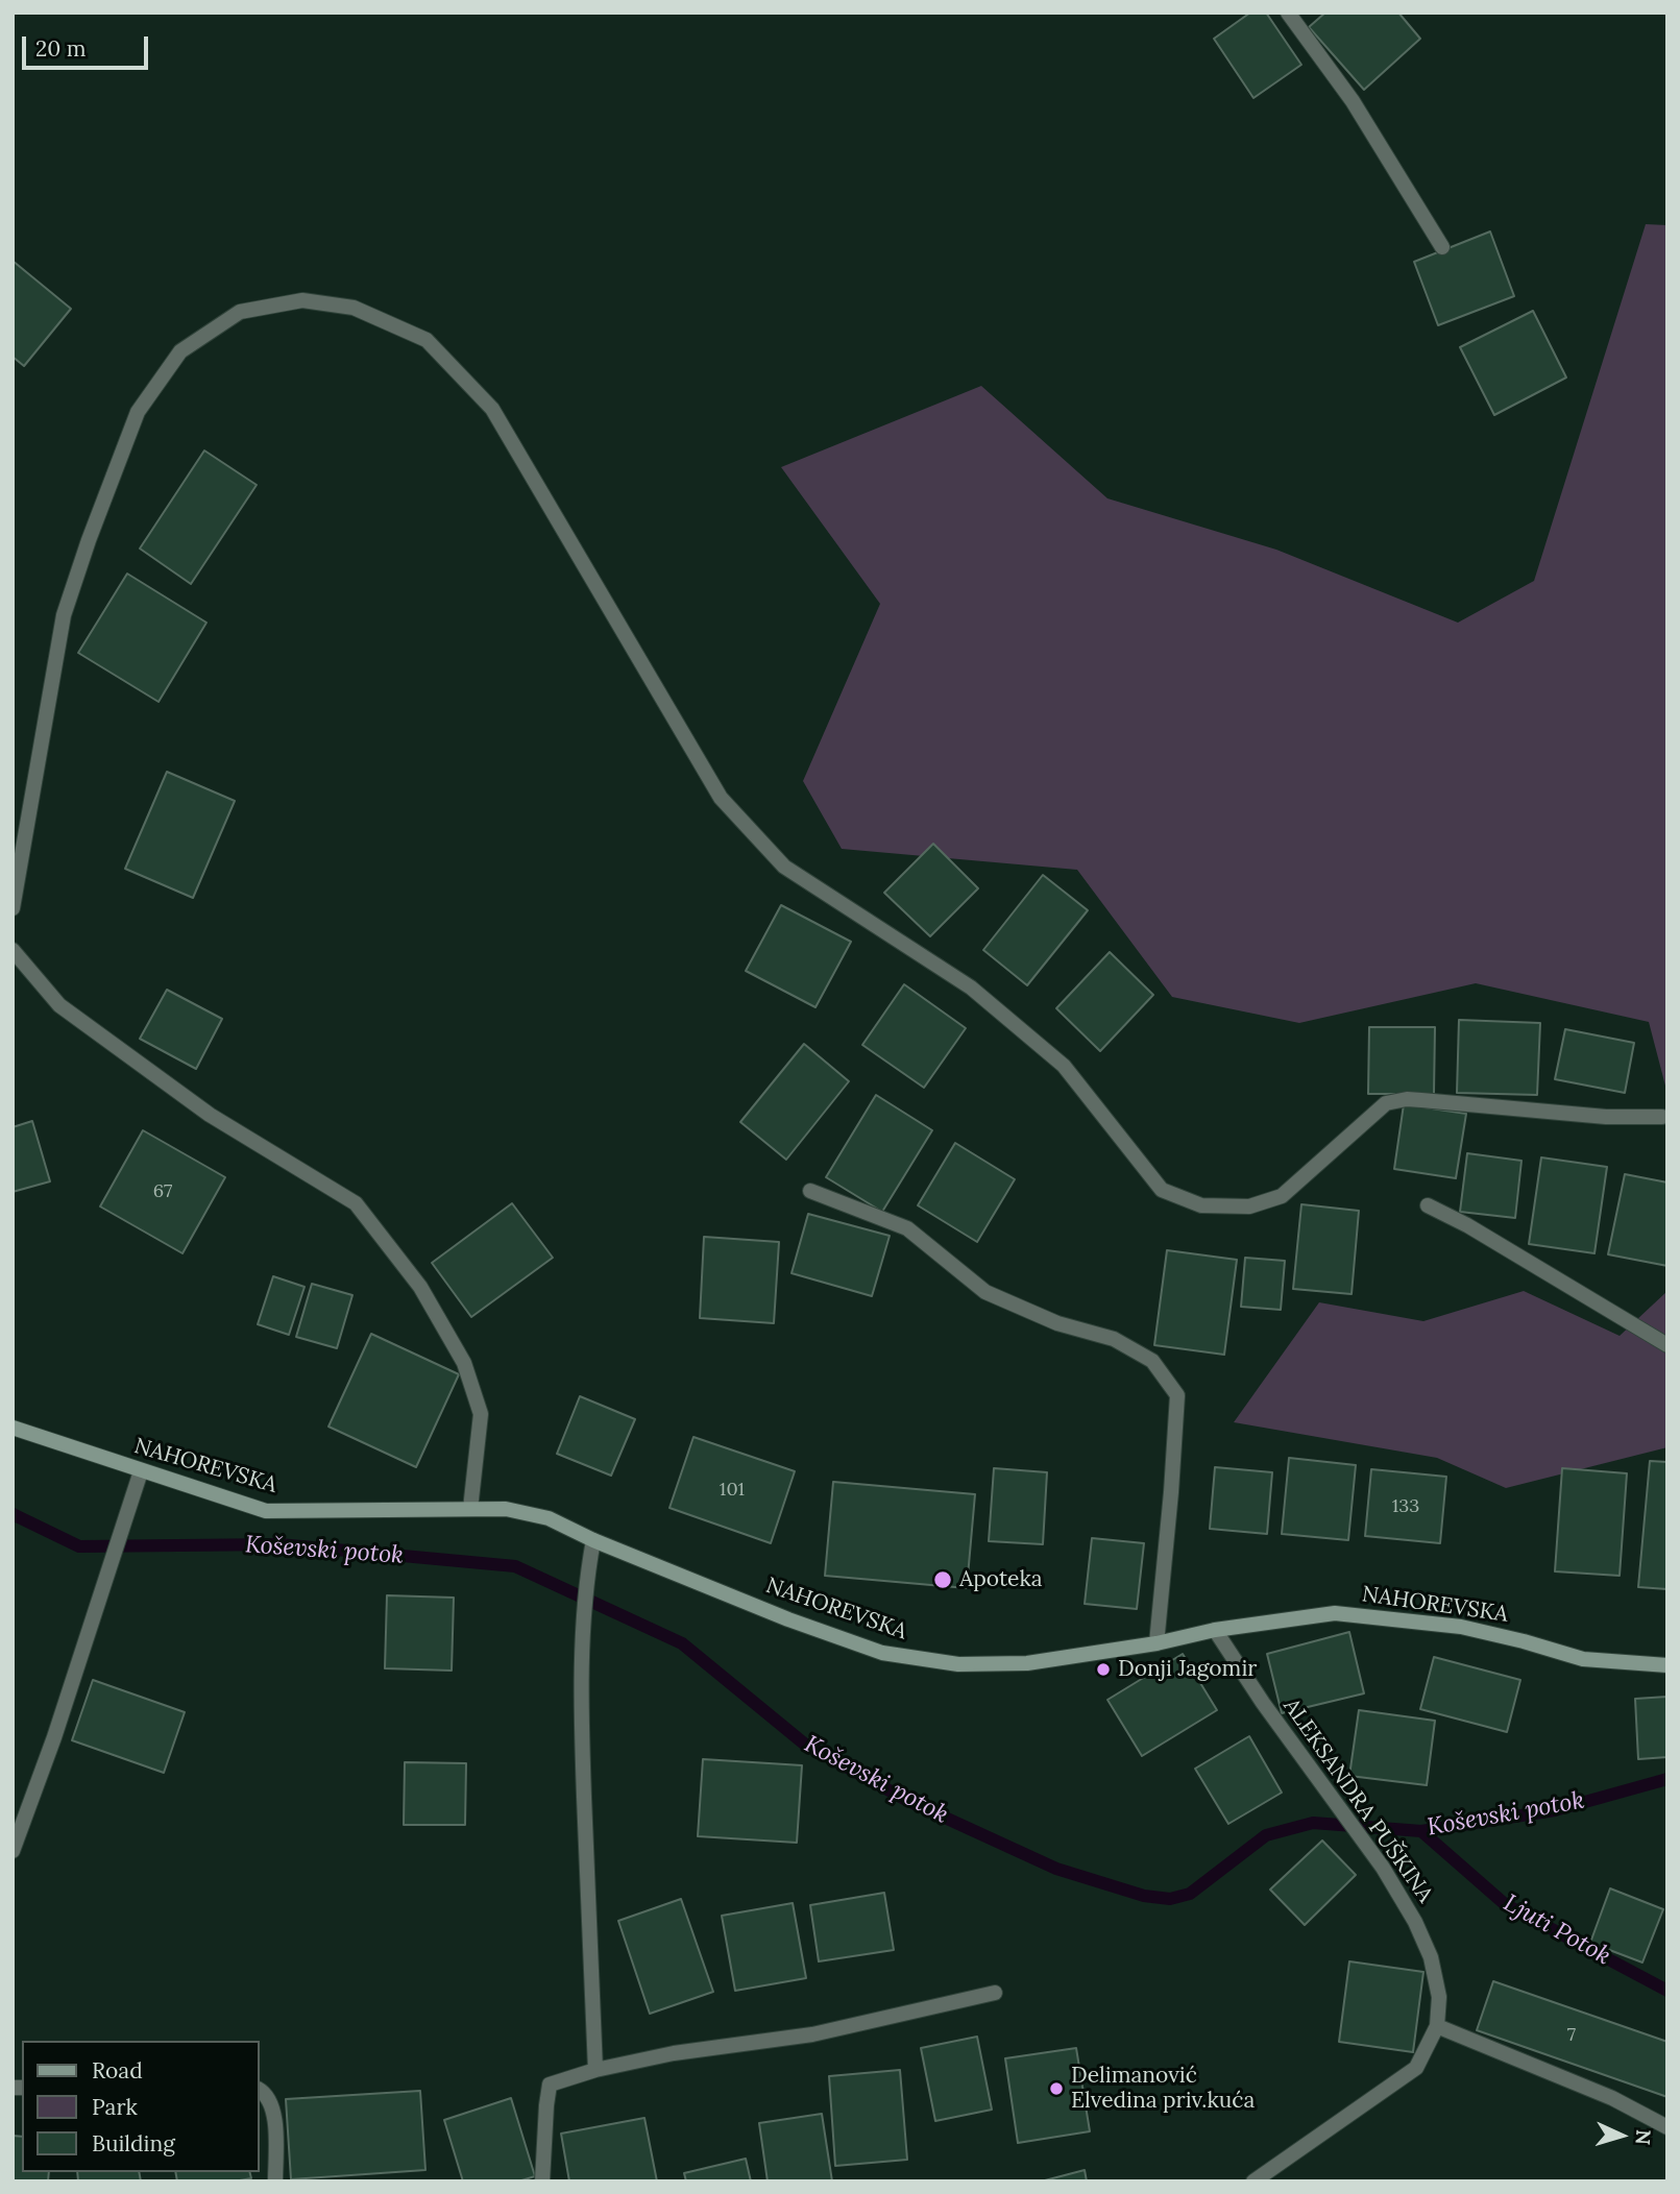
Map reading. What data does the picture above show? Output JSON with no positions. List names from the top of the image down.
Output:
{
  "streets": {
    "street": ["NAHOREVSKA", "ALEKSANDRA PUŠKINA"]
  },
  "crossings": [
    ["NAHOREVSKA", "ALEKSANDRA PUŠKINA"]
  ],
  "water": ["Koševski potok", "Ljuti Potok"],
  "places": ["Apoteka", "Donji Jagomir", "Delimanović Elvedina priv.kuća"],
  "house_numbers": [
    "67",
    "101",
    "133",
    "7"
  ],
  "legend": ["Road", "Park", "Building"],
  "scale_bar": "20 m",
  "north": "right"
}
